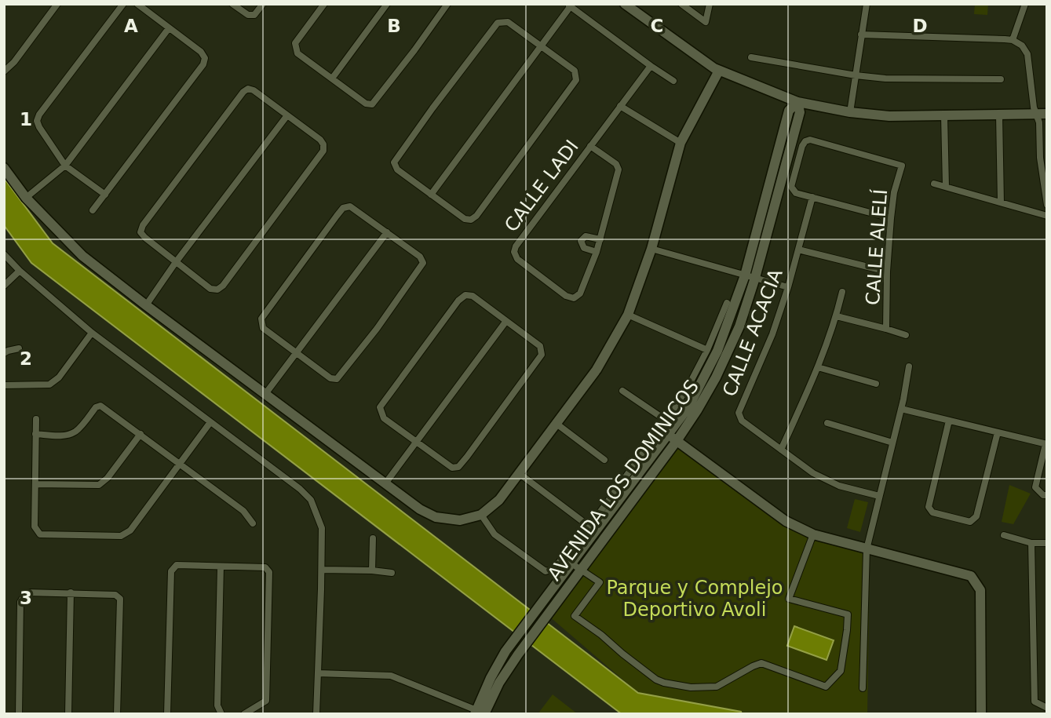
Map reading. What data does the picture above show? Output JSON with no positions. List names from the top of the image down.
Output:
{
  "streets": {
    "street": [
      "CALLE LADI",
      "CALLE ALELÍ",
      "CALLE ACACIA",
      "AVENIDA LOS DOMINICOS"
    ]
  },
  "crossings": [
    ["CALLE ALELÍ", "CALLE ACACIA"]
  ],
  "parks": ["Parque y Complejo Deportivo Avoli"],
  "grid": {
    "columns": [
      "A",
      "B",
      "C",
      "D"
    ],
    "rows": ["1", "2", "3"]
  }
}
